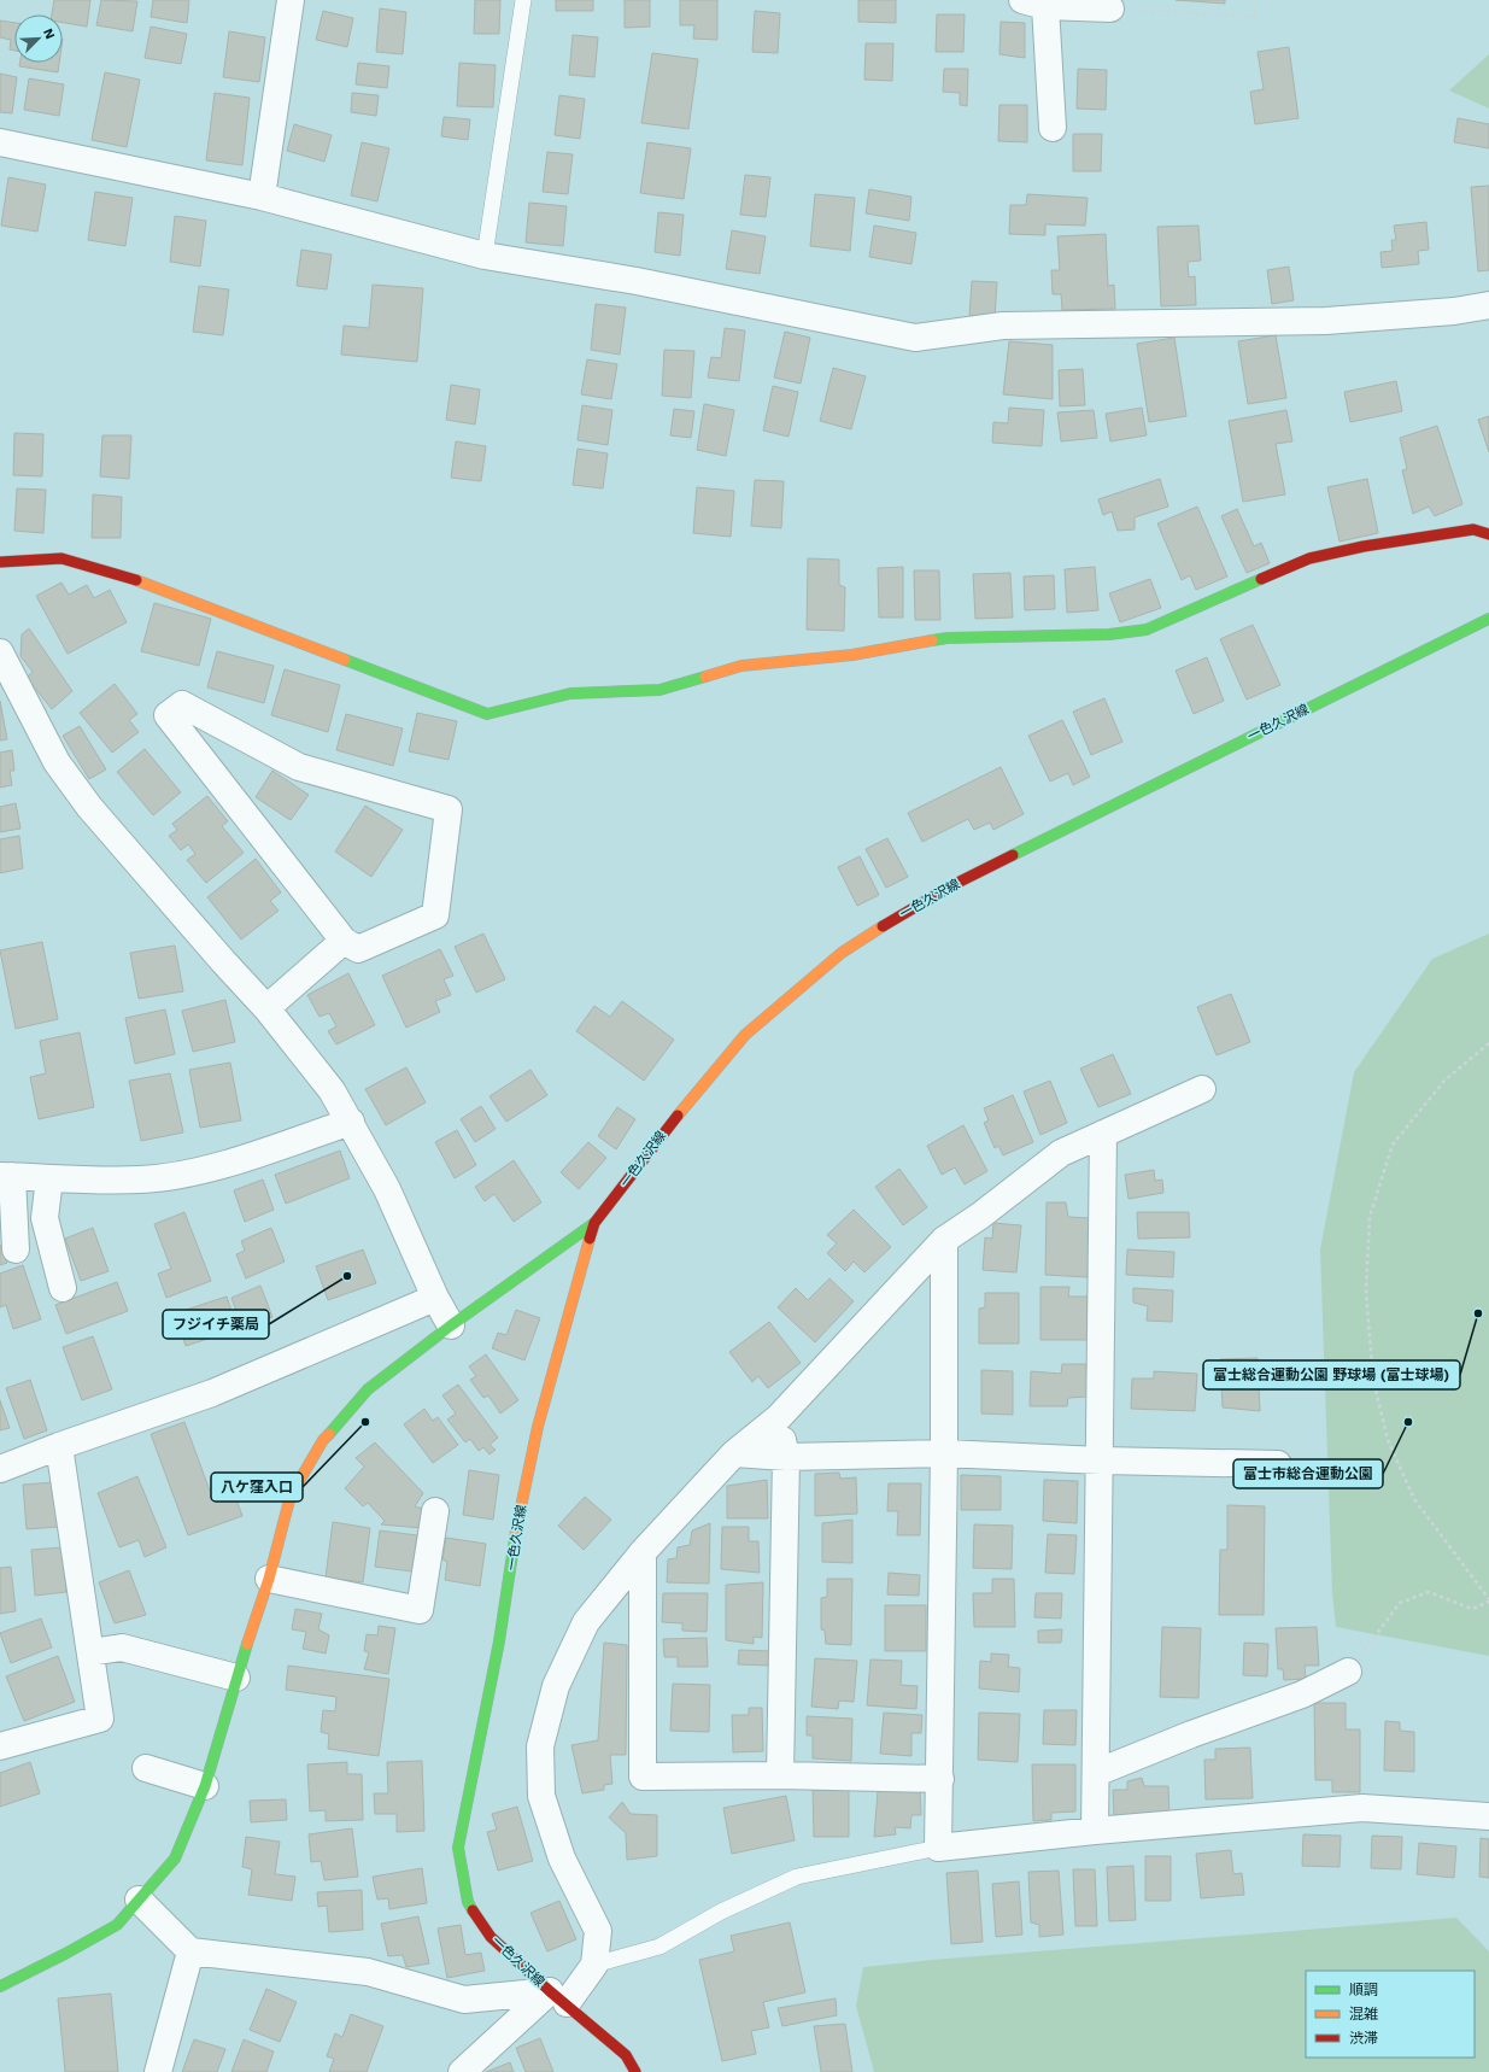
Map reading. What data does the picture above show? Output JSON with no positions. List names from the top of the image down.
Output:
{
  "streets": {
    "street": ["一色久沢線"]
  },
  "places": [
    "フジイチ薬局",
    "富士総合運動公園 野球場 (富士球場)",
    "八ケ窪入口",
    "富士市総合運動公園"
  ],
  "legend": ["順調", "混雑", "渋滞"],
  "north": "top right"
}
